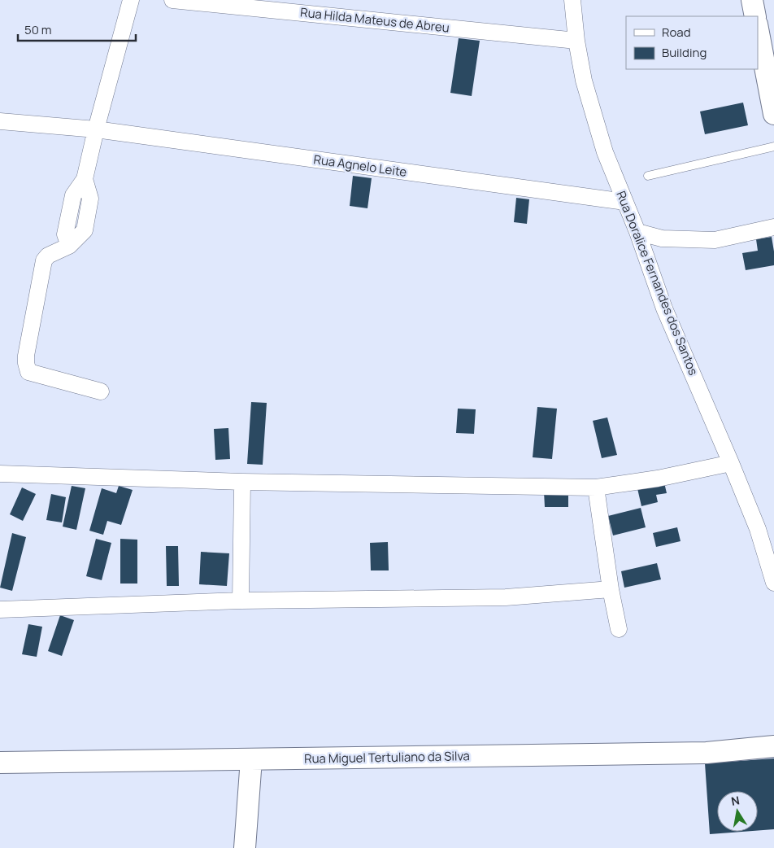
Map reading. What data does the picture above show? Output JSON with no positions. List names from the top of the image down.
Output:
{
  "streets": {
    "street": [
      "Rua Hilda Mateus de Abreu",
      "Rua Agnelo Leite",
      "Rua Doralice Fernandes dos Santos",
      "Rua Miguel Tertuliano da Silva"
    ]
  },
  "crossings": [
    ["Rua Hilda Mateus de Abreu", "Rua Doralice Fernandes dos Santos"],
    ["Rua Agnelo Leite", "Rua Doralice Fernandes dos Santos"]
  ],
  "legend": ["Road", "Building"],
  "scale_bar": "50 m",
  "north": "top"
}
